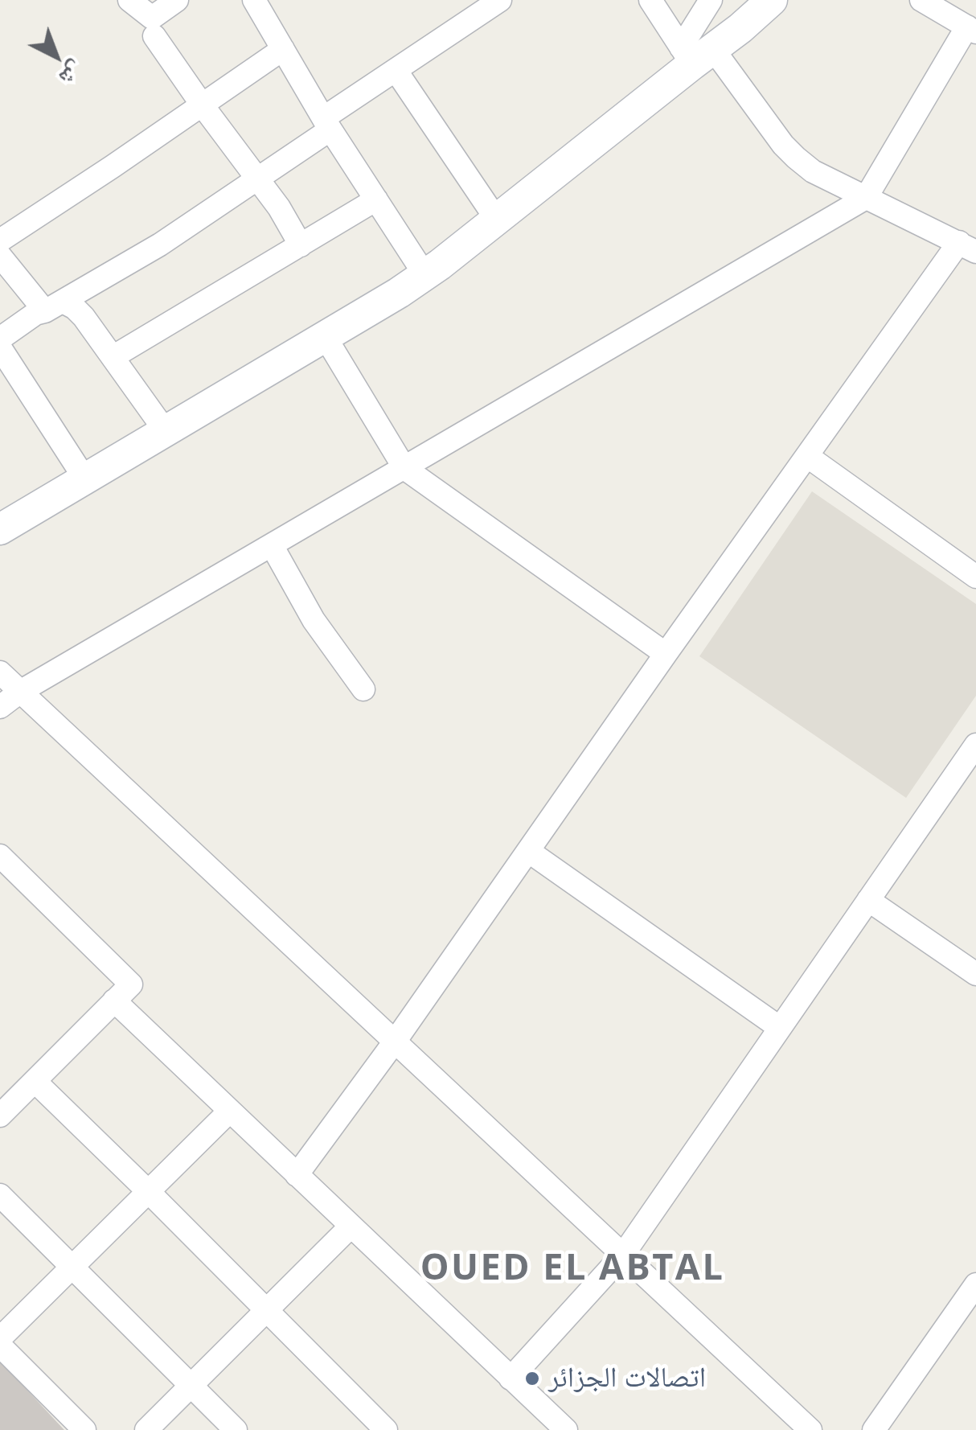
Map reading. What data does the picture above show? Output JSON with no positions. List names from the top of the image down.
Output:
{
  "districts": ["OUED EL ABTAL"],
  "places": ["اتصالات الجزائر"],
  "north": "bottom right"
}
